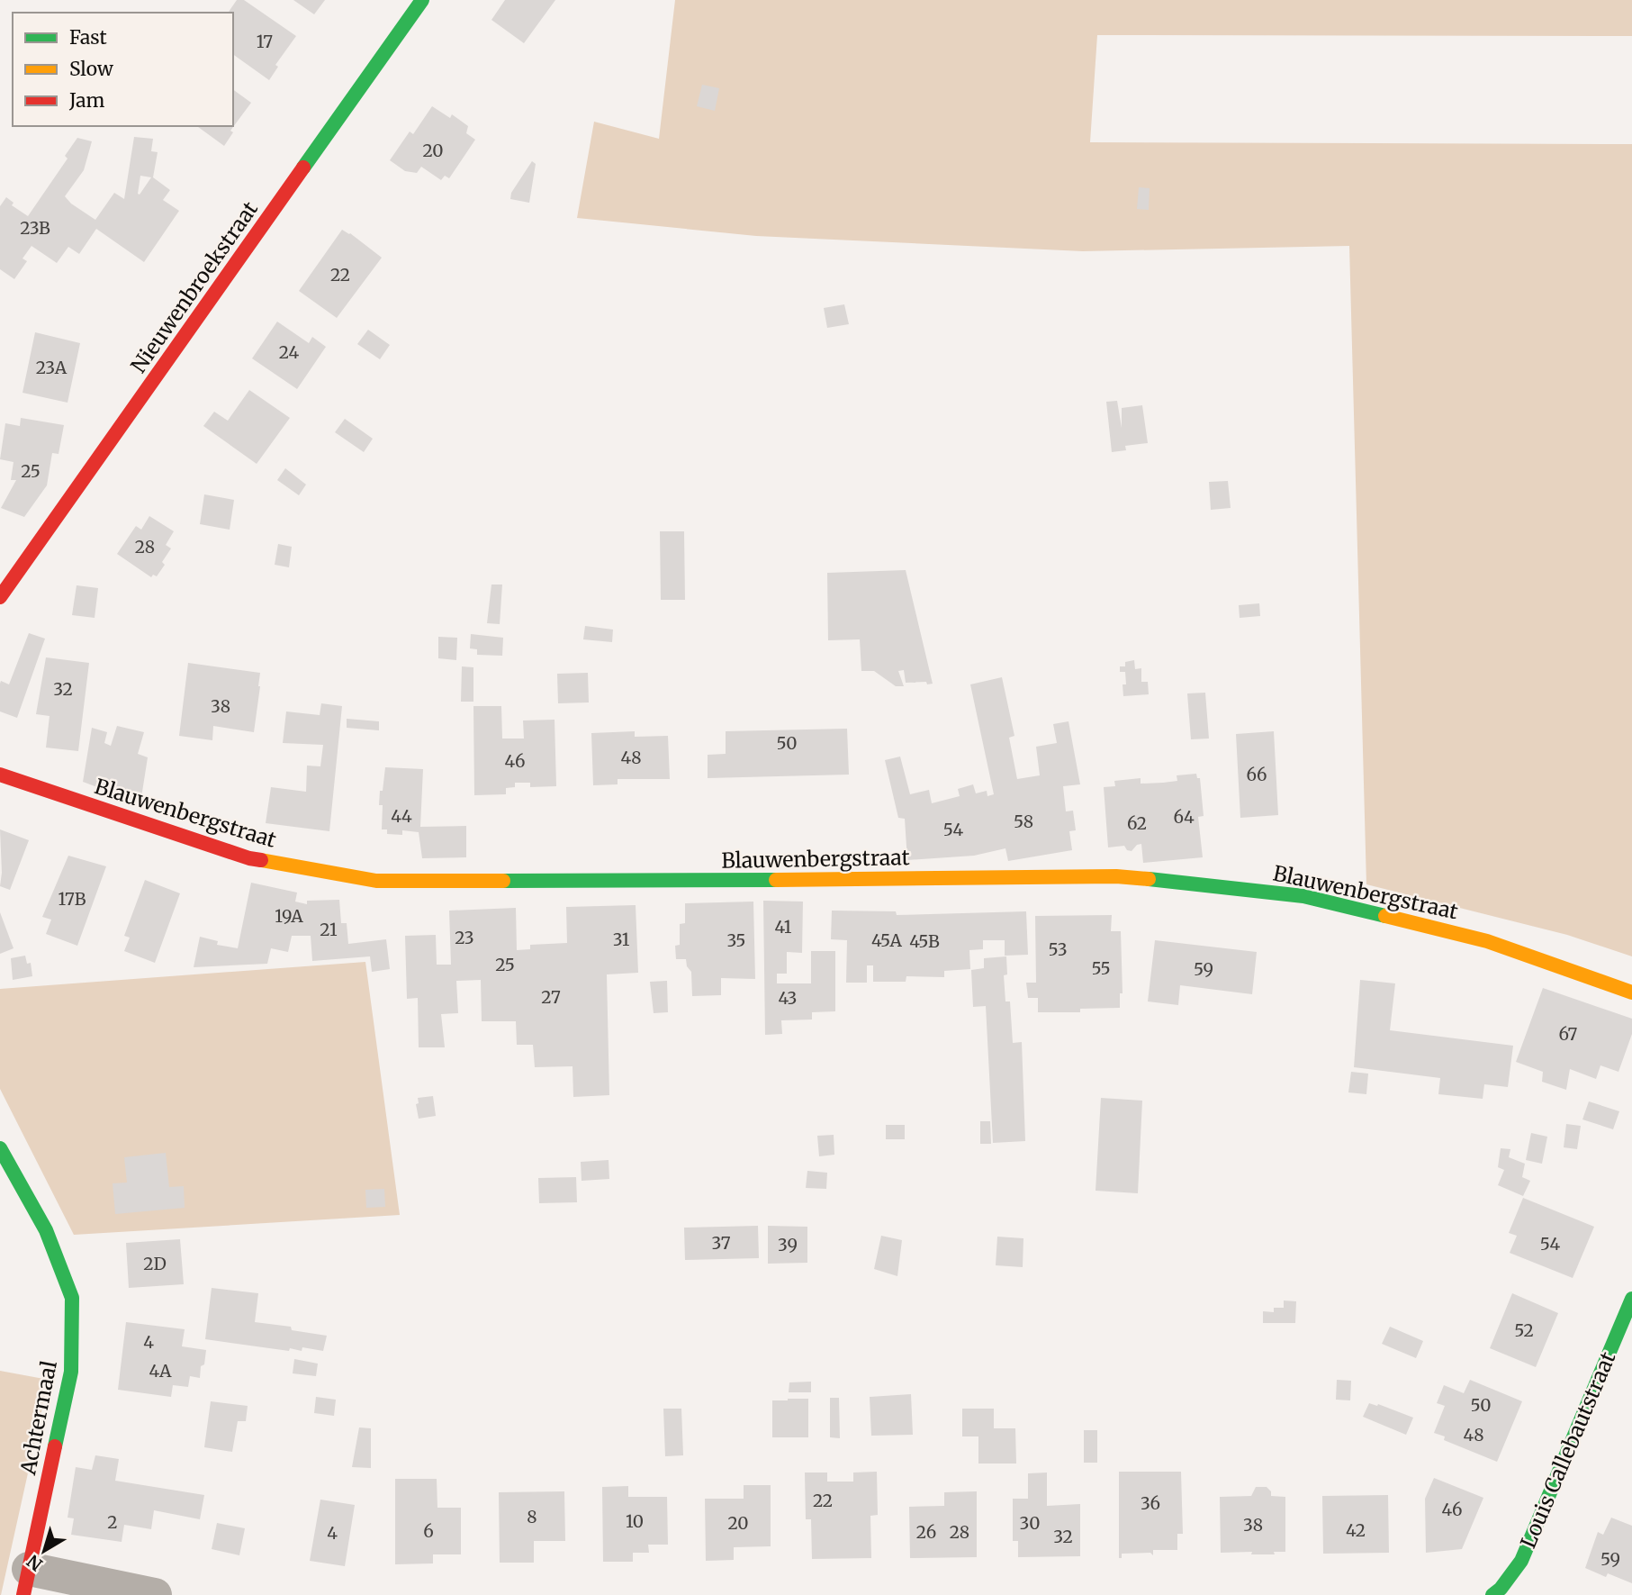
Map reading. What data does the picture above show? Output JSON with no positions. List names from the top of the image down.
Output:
{
  "streets": {
    "street": [
      "Nieuwenbroekstraat",
      "Blauwenbergstraat",
      "Achtermaal",
      "Louis Callebautstraat"
    ]
  },
  "house_numbers": [
    "17",
    "20",
    "23B",
    "22",
    "24",
    "23A",
    "25",
    "28",
    "32",
    "38",
    "50",
    "48",
    "46",
    "66",
    "44",
    "64",
    "58",
    "62",
    "54",
    "17B",
    "19A",
    "41",
    "21",
    "23",
    "31",
    "35",
    "45A",
    "45B",
    "53",
    "25",
    "55",
    "59",
    "27",
    "43",
    "67",
    "37",
    "54",
    "39",
    "2D",
    "52",
    "4",
    "4A",
    "50",
    "48",
    "22",
    "36",
    "46",
    "8",
    "10",
    "2",
    "20",
    "30",
    "38",
    "42",
    "6",
    "26",
    "28",
    "4",
    "32",
    "59"
  ],
  "legend": ["Fast", "Slow", "Jam"],
  "north": "bottom left"
}
